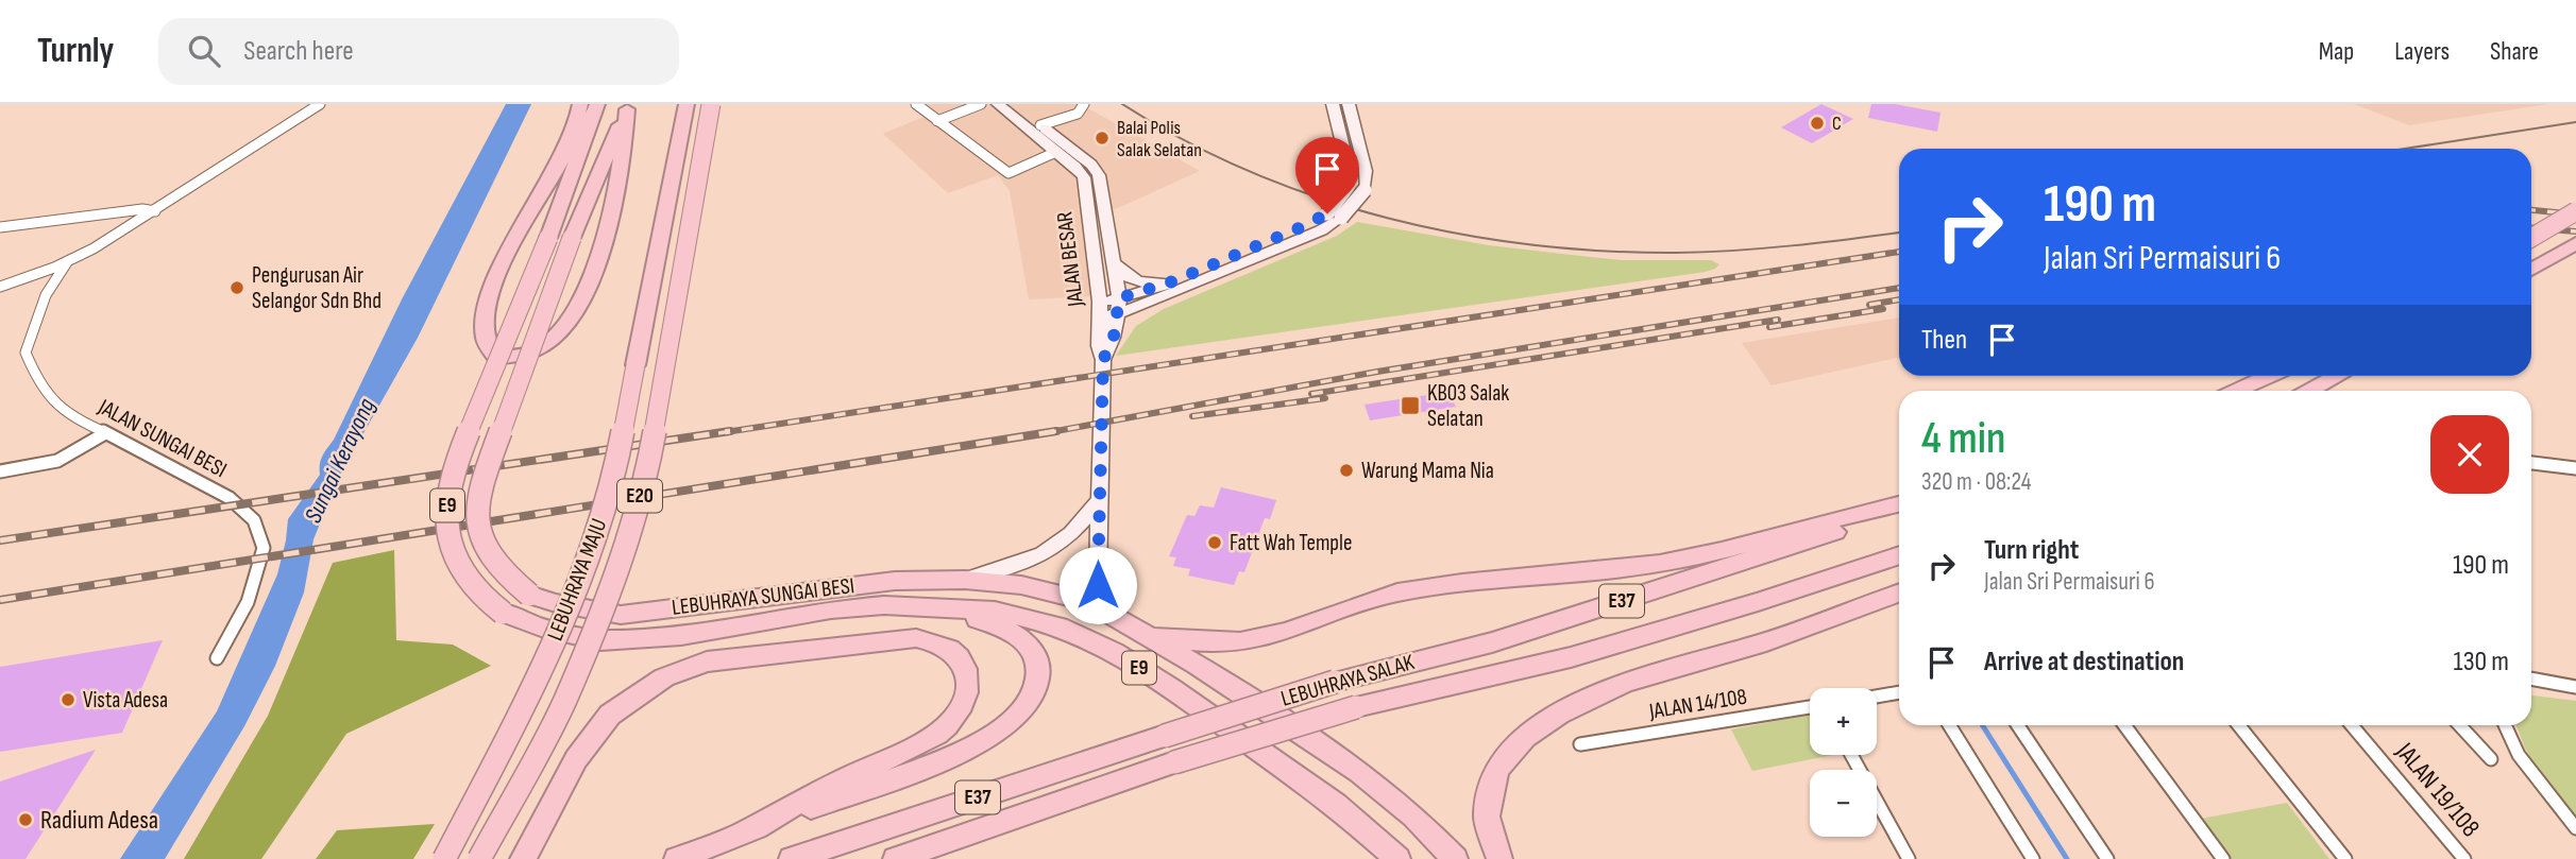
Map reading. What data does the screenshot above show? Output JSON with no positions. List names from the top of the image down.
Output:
{
  "streets": {
    "highway": [
      "E20",
      "E9",
      "LEBUHRAYA MAJU",
      "LEBUHRAYA SUNGAI BESI",
      "E37",
      "LEBUHRAYA SALAK"
    ],
    "street": [
      "JALAN BESAR",
      "JALAN SUNGAI BESI",
      "JALAN 14/108",
      "JALAN 19/108"
    ]
  },
  "crossings": [
    ["JALAN BESAR", "LEBUHRAYA SUNGAI BESI"]
  ],
  "water": ["Sungai Kerayong"],
  "places": {
    "other": [
      "C",
      "Balai Polis Salak Selatan",
      "Pengurusan Air Selangor Sdn Bhd",
      "Warung Mama Nia",
      "Fatt Wah Temple",
      "Vista Adesa",
      "Radium Adesa"
    ],
    "transit": ["KB03 Salak Selatan"]
  },
  "page": {
    "header": "Turnly",
    "search": "Search here",
    "nav": ["Map", "Layers", "Share"],
    "turn": ["190 m", "Jalan Sri Permaisuri 6"],
    "then": "Then",
    "heading": ["4 min", "320 m · 08:24"],
    "list": [
      {
        "name": "Turn right",
        "note": "Jalan Sri Permaisuri 6",
        "value": "190 m"
      },
      {
        "name": "Arrive at destination",
        "value": "130 m"
      }
    ],
    "map_buttons": ["+", "−"]
  }
}
